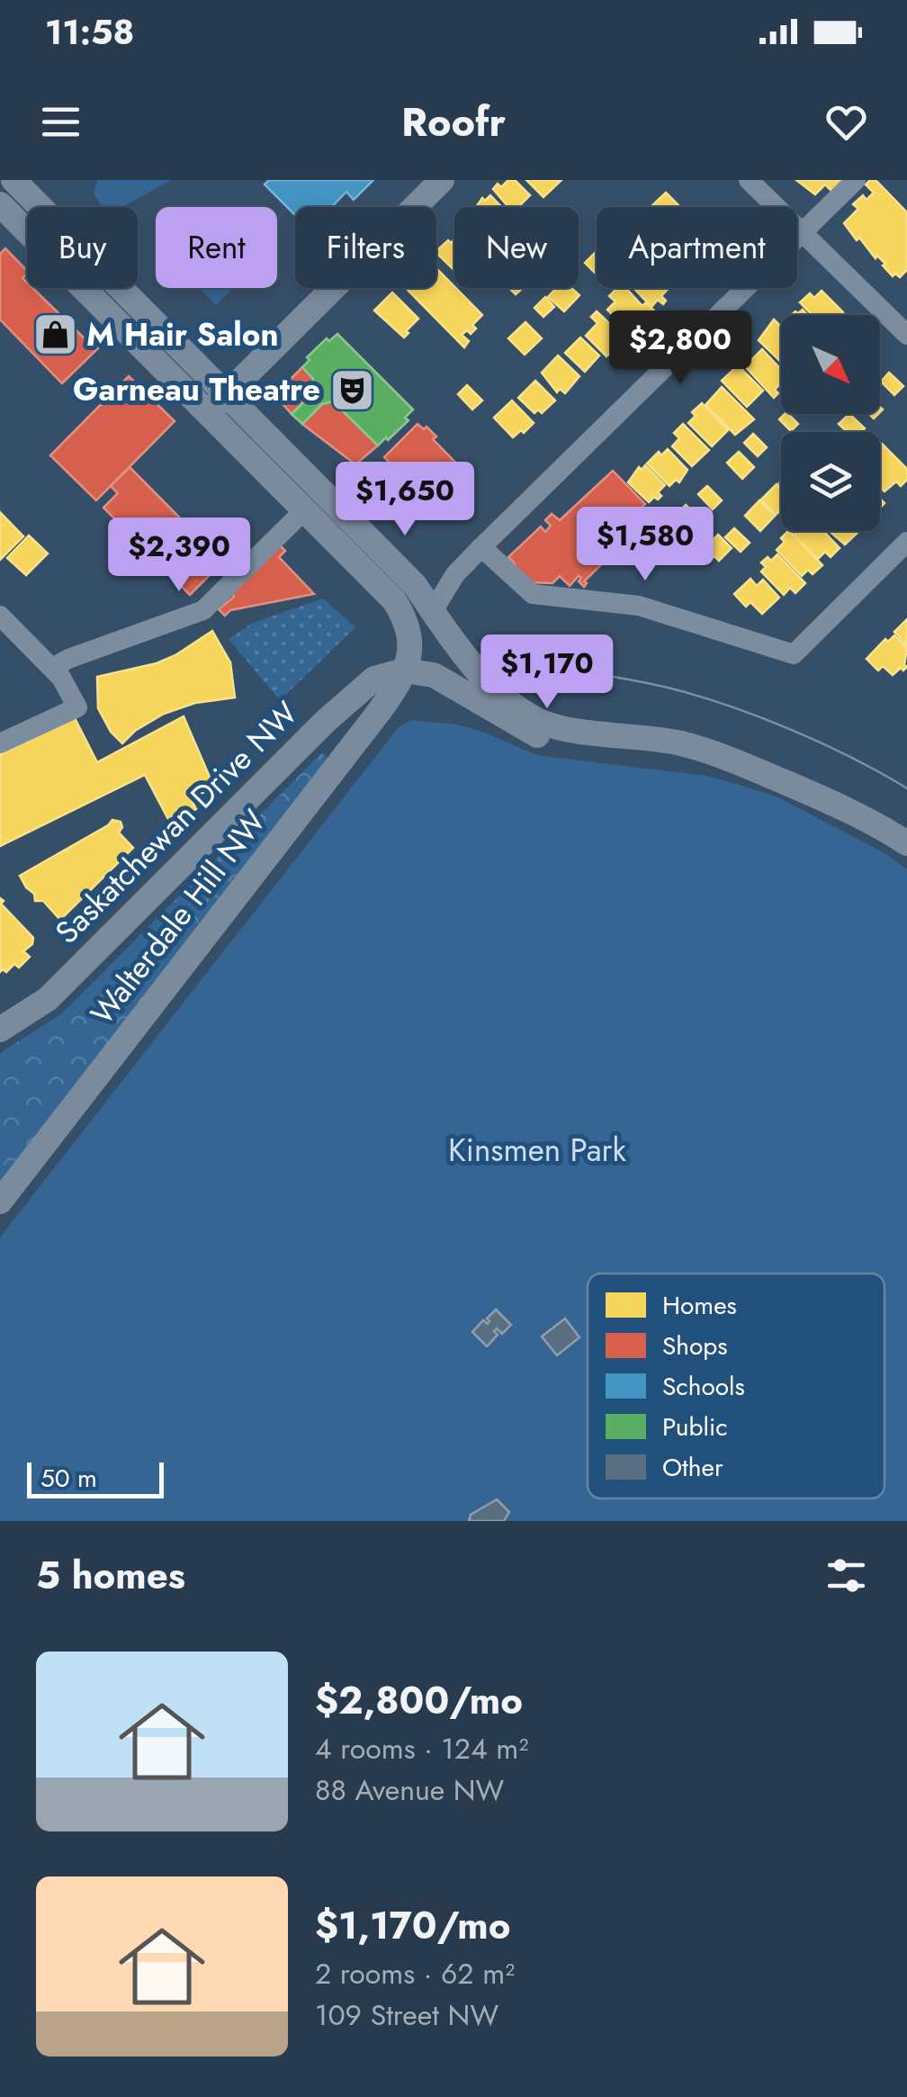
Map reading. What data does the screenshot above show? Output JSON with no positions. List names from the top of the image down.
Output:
{
  "streets": {
    "main road": ["Saskatchewan Drive NW", "Walterdale Hill NW"]
  },
  "crossings": [
    ["Saskatchewan Drive NW", "Walterdale Hill NW"]
  ],
  "parks": ["Kinsmen Park"],
  "places": {
    "shop": ["M Hair Salon"],
    "theatre": ["Garneau Theatre"]
  },
  "legend": [
    "Homes",
    "Shops",
    "Schools",
    "Public",
    "Other"
  ],
  "scale_bar": "50 m",
  "north": "bottom right",
  "page": {
    "status": "11:58",
    "header": "Roofr",
    "chip": [
      "Buy",
      "Rent",
      "Filters",
      "New",
      "Apartment"
    ],
    "price": [
      "$2,800",
      "$1,650",
      "$1,580",
      "$2,390",
      "$1,170"
    ],
    "scale": "50 m",
    "heading": "5 homes",
    "list": [
      {
        "name": "$2,800/mo",
        "note": "4 rooms · 124 m² · 88 Avenue NW"
      },
      {
        "name": "$1,170/mo",
        "note": "2 rooms · 62 m² · 109 Street NW"
      }
    ]
  }
}
